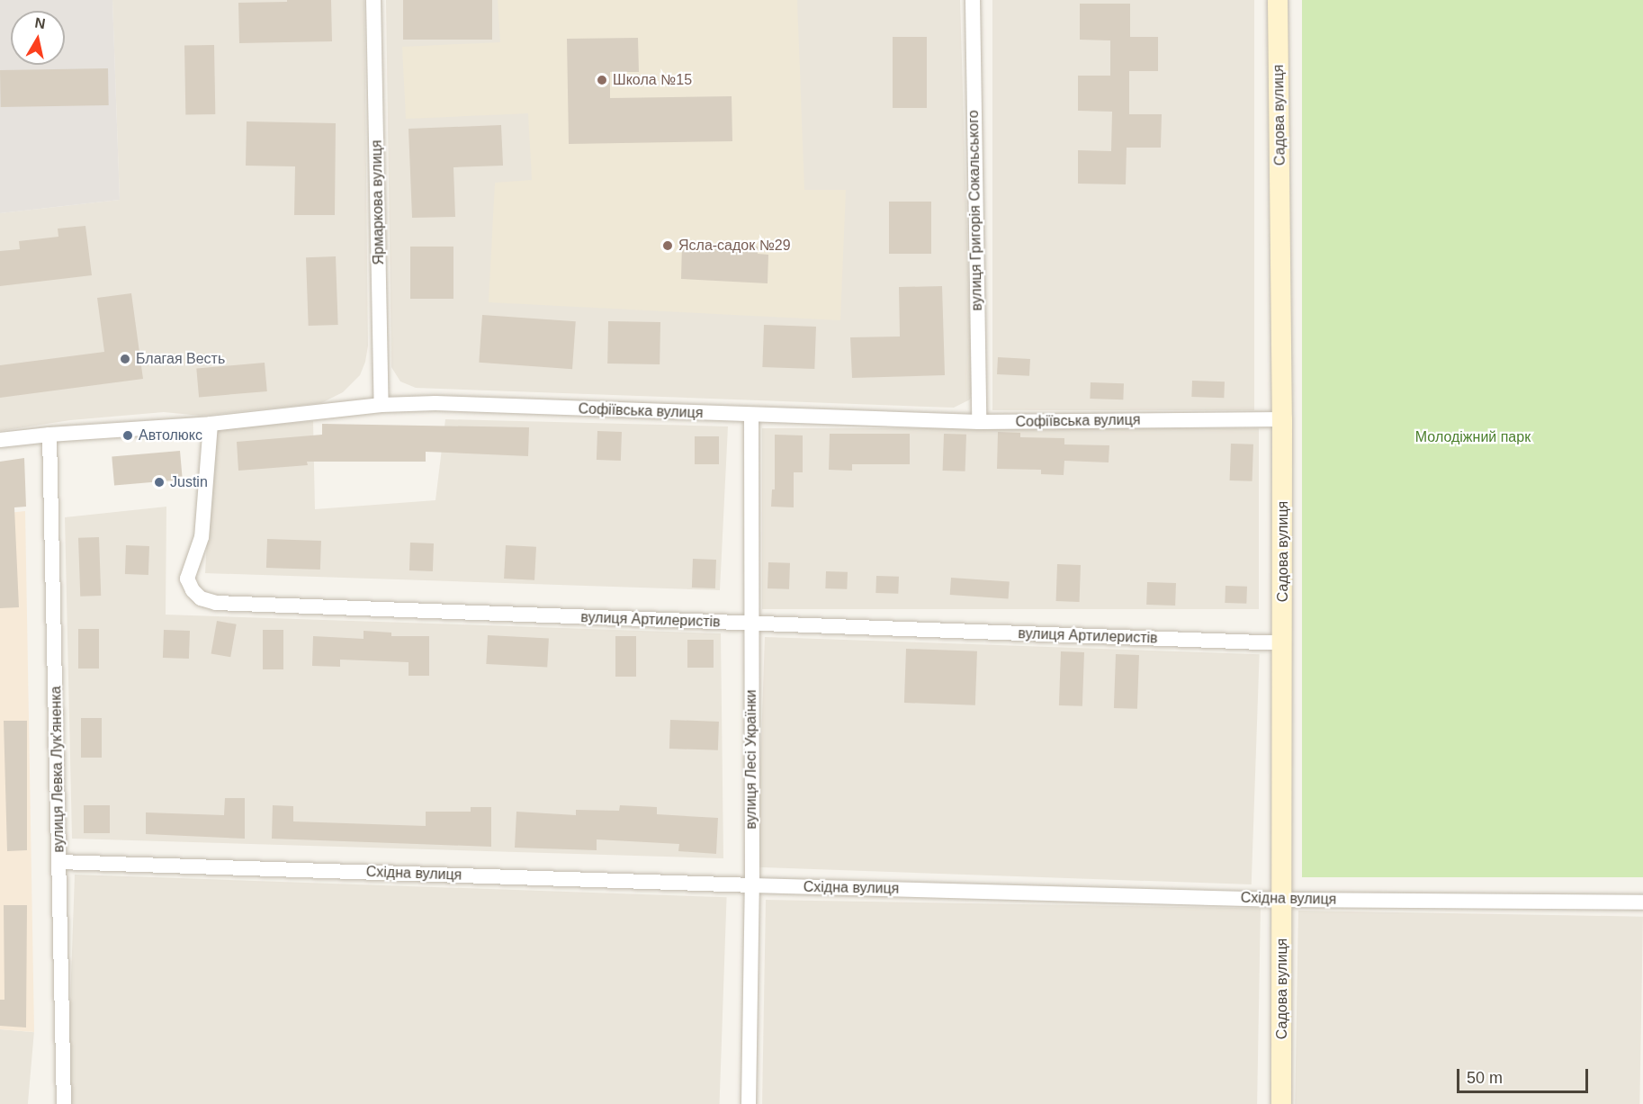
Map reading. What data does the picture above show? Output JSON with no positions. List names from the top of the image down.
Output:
{
  "streets": {
    "street": [
      "Садова вулиця",
      "Ярмаркова вулиця",
      "вулиця Григорія Сокальського",
      "Софіївська вулиця",
      "вулиця Артилеристів",
      "вулиця Лесі Українки",
      "вулиця Левка Лук'яненка",
      "Східна вулиця"
    ]
  },
  "crossings": [
    ["Садова вулиця", "Софіївська вулиця"],
    ["Садова вулиця", "вулиця Артилеристів"],
    ["Садова вулиця", "Східна вулиця"],
    ["Ярмаркова вулиця", "Софіївська вулиця"],
    ["вулиця Григорія Сокальського", "Софіївська вулиця"],
    ["Софіївська вулиця", "вулиця Артилеристів"],
    ["Софіївська вулиця", "вулиця Лесі Українки"],
    ["Софіївська вулиця", "вулиця Левка Лук'яненка"],
    ["вулиця Артилеристів", "вулиця Лесі Українки"],
    ["вулиця Лесі Українки", "Східна вулиця"],
    ["вулиця Левка Лук'яненка", "Східна вулиця"]
  ],
  "parks": ["Молодіжний парк"],
  "places": [
    "Школа №15",
    "Ясла-садок №29",
    "Благая Весть",
    "Автолюкс",
    "Justin"
  ],
  "scale_bar": "50 m",
  "north": "top"
}
